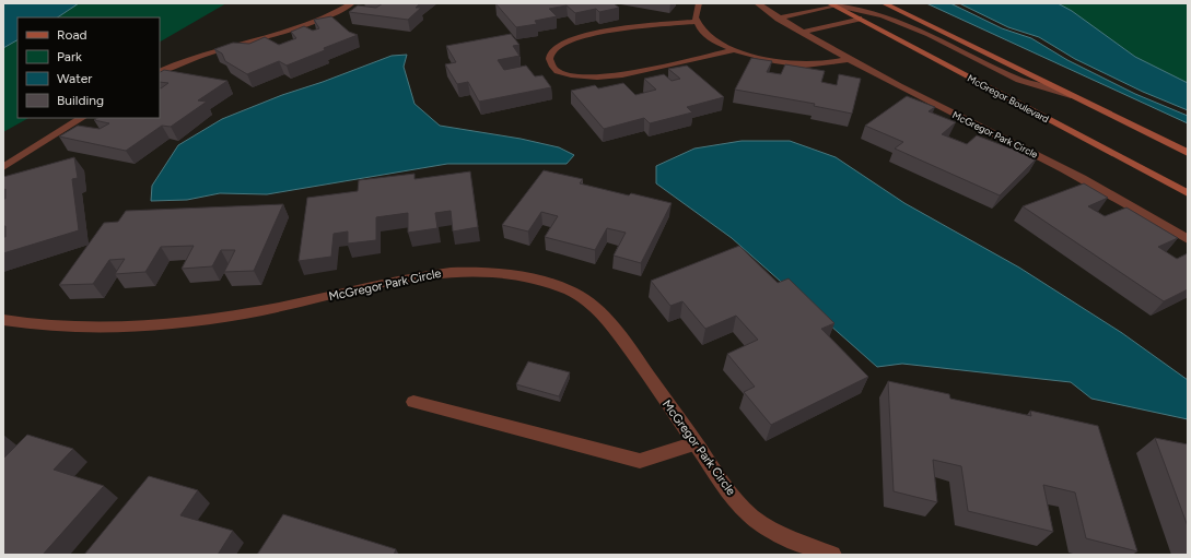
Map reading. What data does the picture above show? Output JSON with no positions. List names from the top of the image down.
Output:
{
  "streets": {
    "main road": ["McGregor Boulevard"],
    "street": ["McGregor Park Circle"]
  },
  "legend": [
    "Road",
    "Park",
    "Water",
    "Building"
  ]
}
